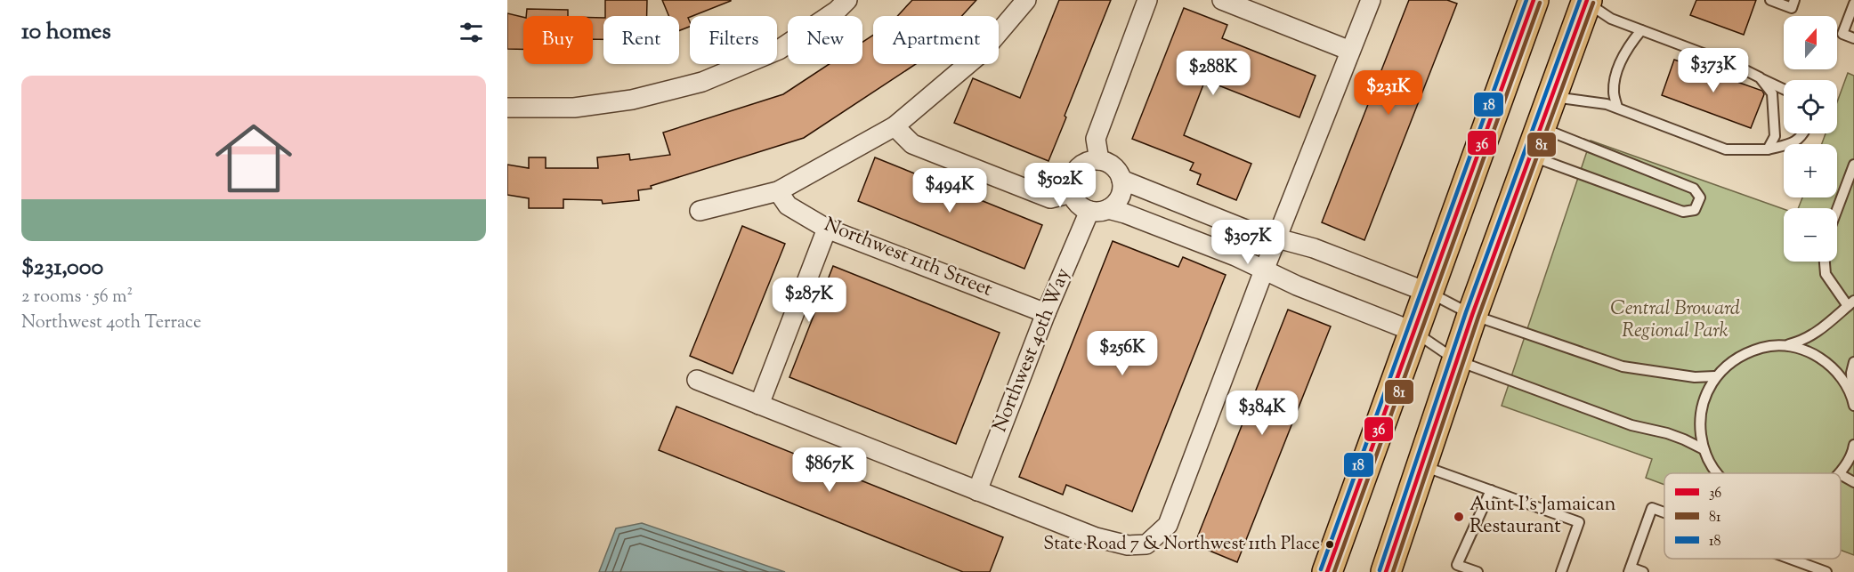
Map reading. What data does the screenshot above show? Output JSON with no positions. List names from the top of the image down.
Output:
{
  "streets": {
    "street": ["Northwest 11th Street", "Northwest 40th Way"]
  },
  "crossings": [
    ["Northwest 11th Street", "Northwest 40th Way"]
  ],
  "parks": ["Central Broward Regional Park"],
  "places": ["Aunt I's Jamaican Restaurant", "State Road 7 & Northwest 11th Place"],
  "lines": ["transit line 36", "transit line 18", "transit line 81"],
  "legend": ["36", "81", "18"],
  "north": "top",
  "page": {
    "heading": "10 homes",
    "map_buttons": ["+", "−"],
    "chip": [
      "Buy",
      "Rent",
      "Filters",
      "New",
      "Apartment"
    ],
    "price": [
      "$373K",
      "$288K",
      "$231K",
      "$502K",
      "$494K",
      "$307K",
      "$287K",
      "$256K",
      "$384K",
      "$867K"
    ],
    "list": [
      {
        "name": "$231,000",
        "note": "2 rooms · 56 m² · Northwest 40th Terrace"
      }
    ]
  }
}
